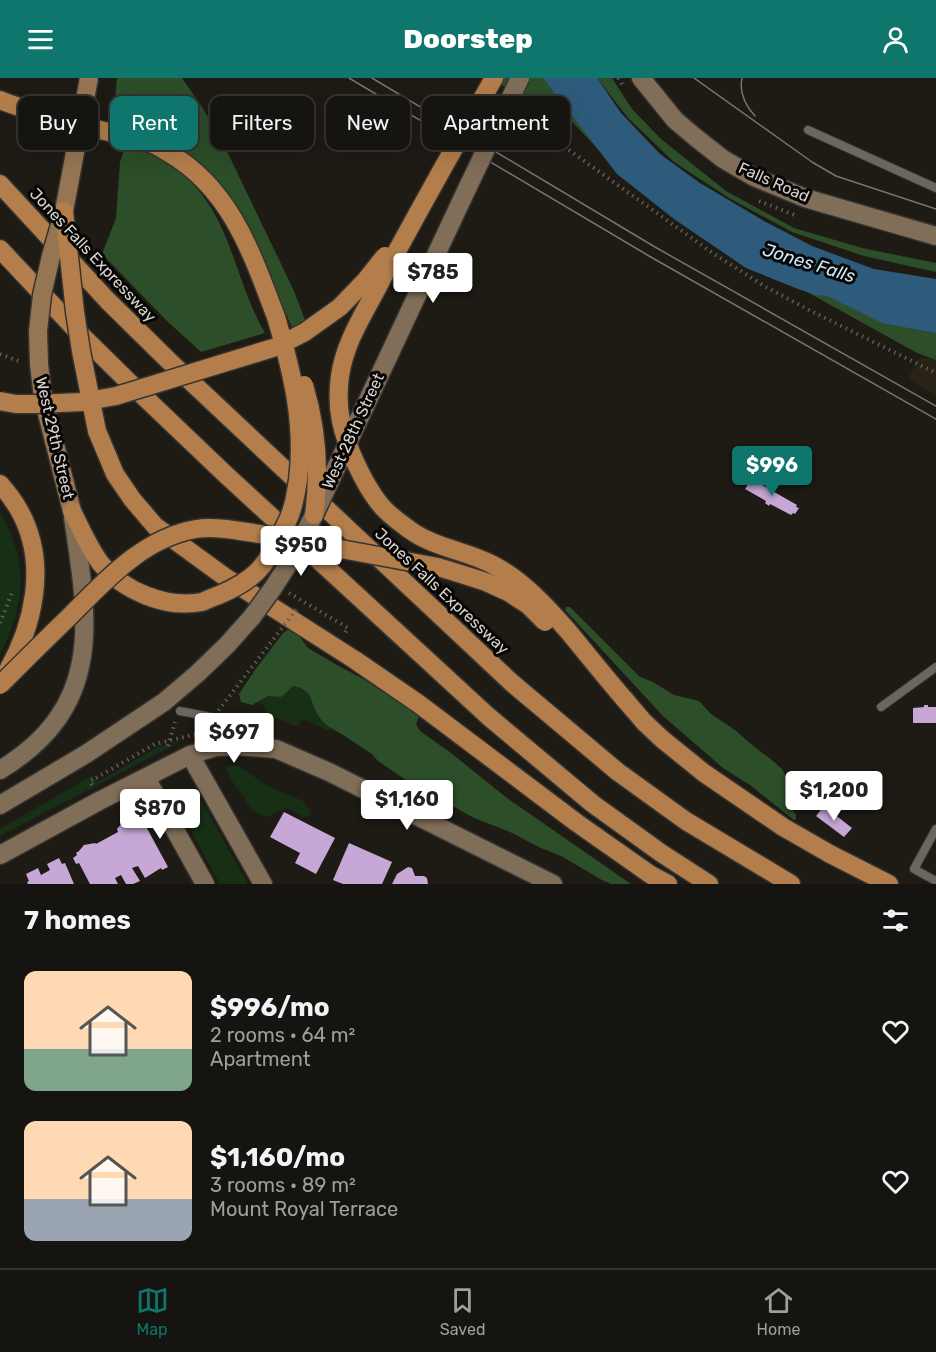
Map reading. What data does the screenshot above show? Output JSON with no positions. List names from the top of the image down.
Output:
{
  "streets": {
    "highway": ["Jones Falls Expressway"],
    "main road": ["Falls Road", "West 28th Street", "West 29th Street"]
  },
  "water": ["Jones Falls"],
  "page": {
    "header": "Doorstep",
    "chip": [
      "Buy",
      "Rent",
      "Filters",
      "New",
      "Apartment"
    ],
    "price": [
      "$785",
      "$996",
      "$950",
      "$697",
      "$1,200",
      "$1,160",
      "$870"
    ],
    "heading": "7 homes",
    "list": [
      {
        "name": "$996/mo",
        "note": "2 rooms · 64 m² · Apartment"
      },
      {
        "name": "$1,160/mo",
        "note": "3 rooms · 89 m² · Mount Royal Terrace"
      }
    ],
    "tabs": ["Map", "Saved", "Home"]
  }
}
